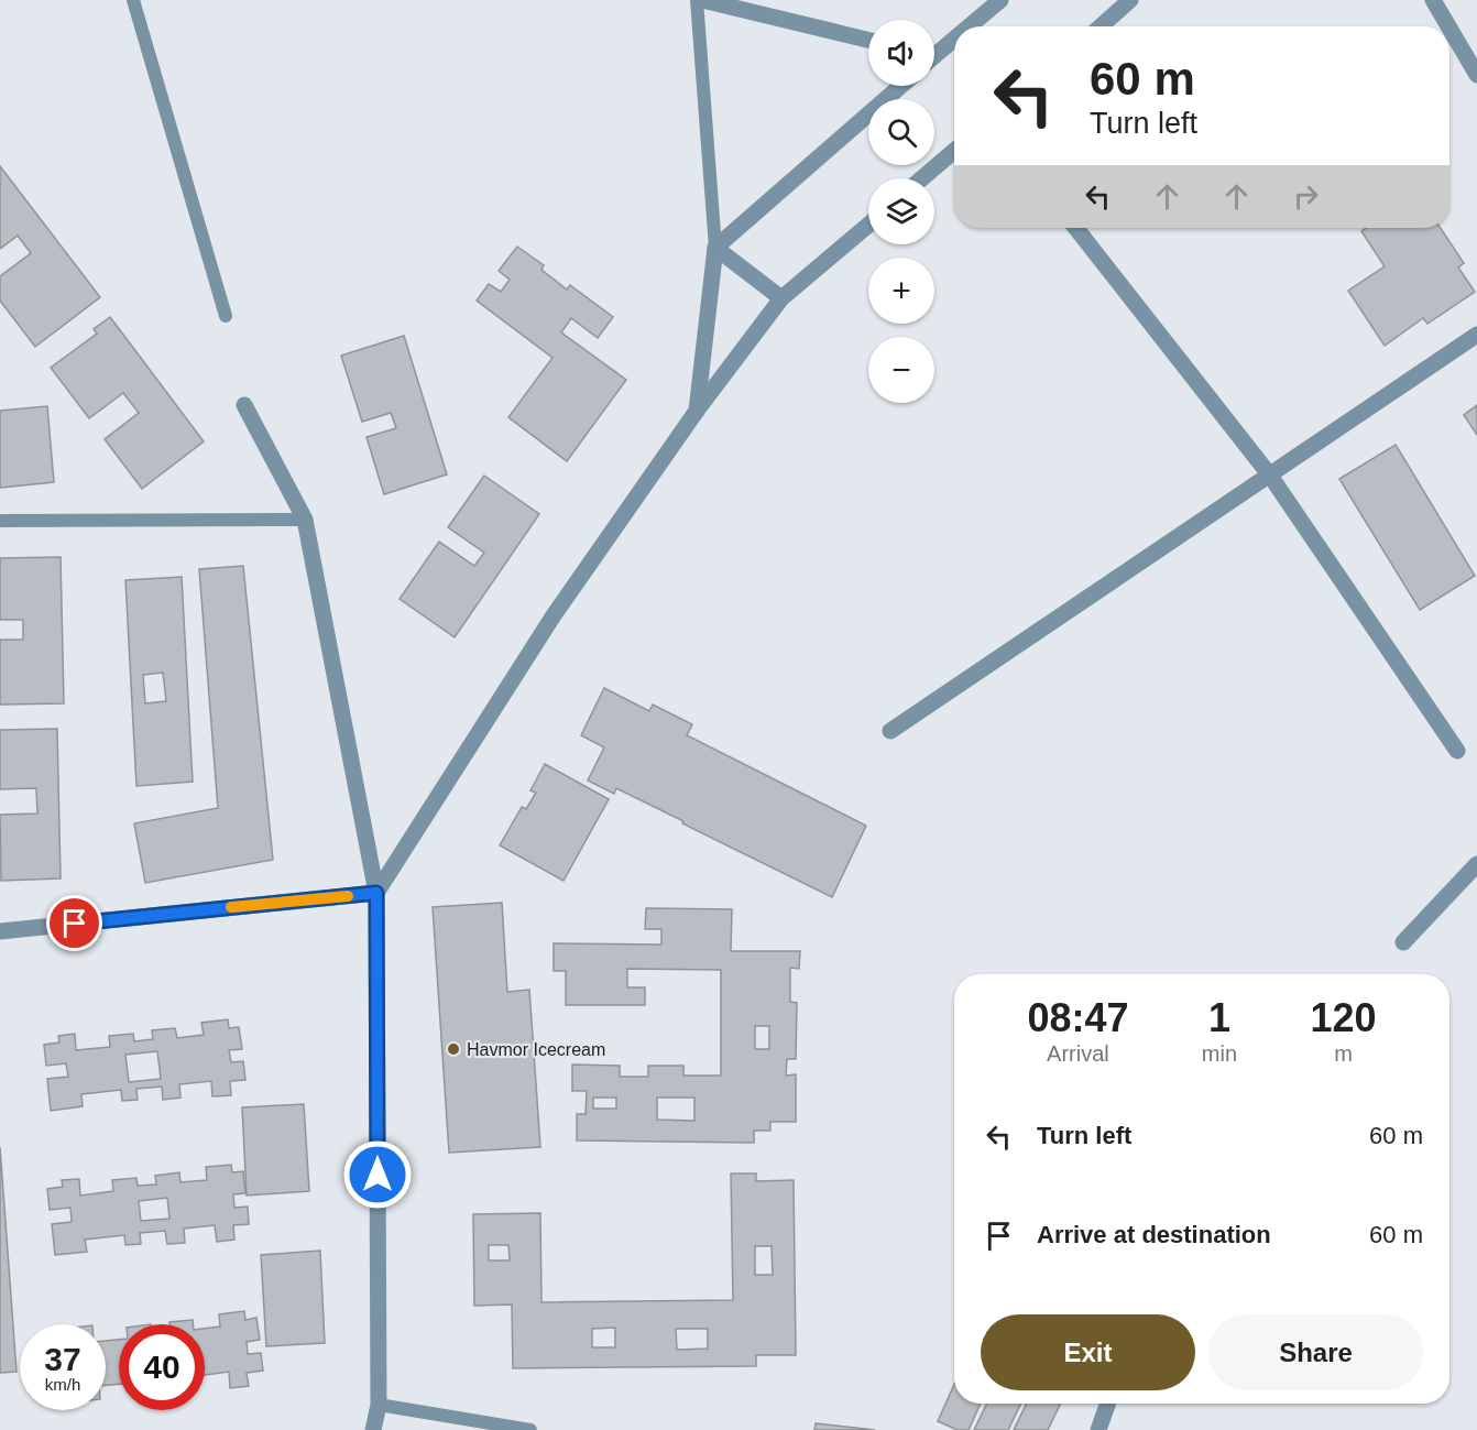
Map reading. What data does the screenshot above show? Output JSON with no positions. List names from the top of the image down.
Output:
{
  "places": ["Havmor Icecream"],
  "page": {
    "map_buttons": ["+", "−"],
    "turn": ["60 m", "Turn left"],
    "eta": [
      "08:47",
      "Arrival",
      "1",
      "min",
      "120",
      "m"
    ],
    "list": [
      {
        "name": "Turn left",
        "value": "60 m"
      },
      {
        "name": "Arrive at destination",
        "value": "60 m"
      }
    ],
    "buttons": ["Exit", "Share"],
    "speed": "37 km/h",
    "limit": "40"
  }
}
